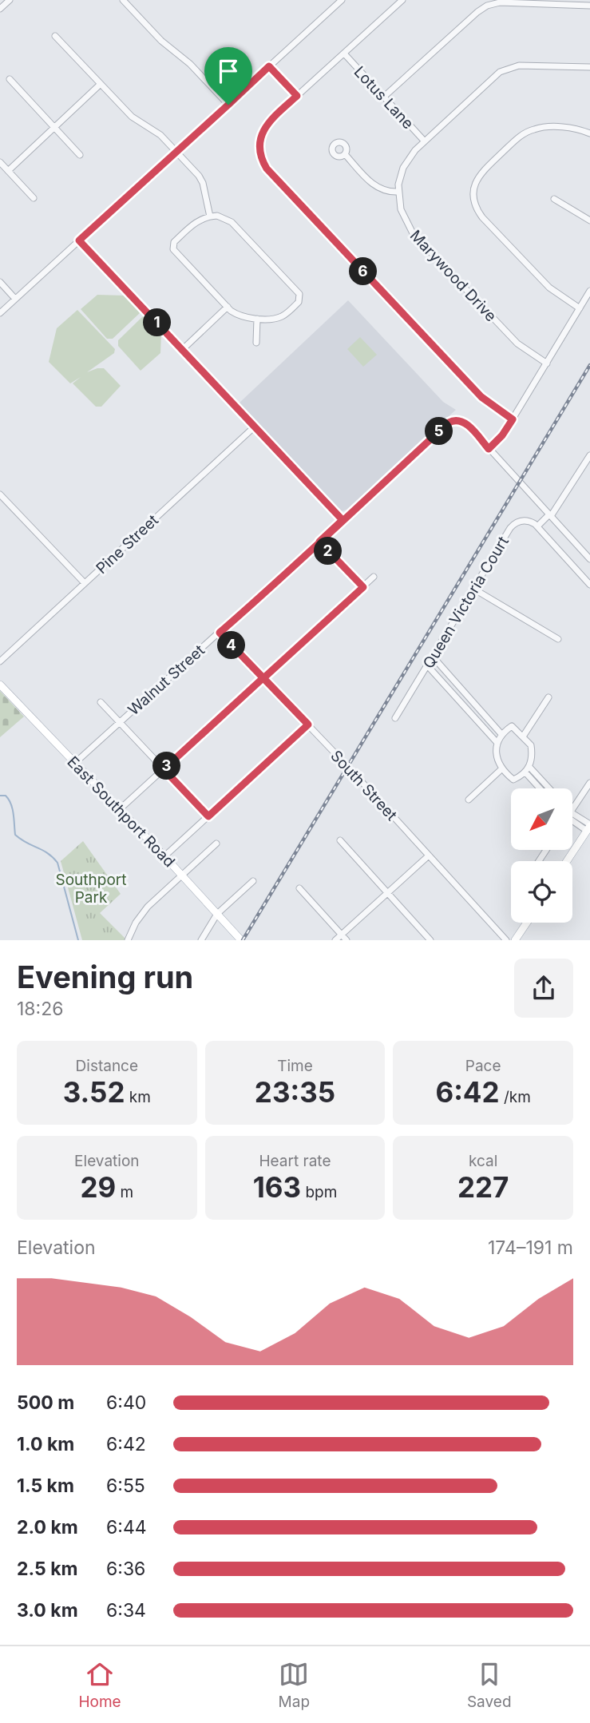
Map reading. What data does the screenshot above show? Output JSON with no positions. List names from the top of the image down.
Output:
{
  "streets": {
    "main road": ["East Southport Road"],
    "street": [
      "Lotus Lane",
      "Marywood Drive",
      "Pine Street",
      "Queen Victoria Court",
      "Walnut Street",
      "South Street"
    ]
  },
  "crossings": [
    ["Lotus Lane", "Marywood Drive"],
    ["Walnut Street", "South Street"],
    ["Walnut Street", "East Southport Road"]
  ],
  "parks": ["Southport Park"],
  "north": "bottom left",
  "page": {
    "pins": [
      "6",
      "1",
      "5",
      "2",
      "4",
      "3"
    ],
    "heading": ["Evening run", "18:26"],
    "stats": [
      ["Distance", "3.52 km"],
      ["Time", "23:35"],
      ["Pace", "6:42 /km"],
      ["Elevation", "29 m"],
      ["Heart rate", "163 bpm"],
      ["kcal", "227"]
    ],
    "chart": ["Elevation", "174–191 m"],
    "list": [
      {
        "name": "500 m",
        "note": "6:40"
      },
      {
        "name": "1.0 km",
        "note": "6:42"
      },
      {
        "name": "1.5 km",
        "note": "6:55"
      },
      {
        "name": "2.0 km",
        "note": "6:44"
      },
      {
        "name": "2.5 km",
        "note": "6:36"
      },
      {
        "name": "3.0 km",
        "note": "6:34"
      }
    ],
    "tabs": ["Home", "Map", "Saved"]
  }
}
